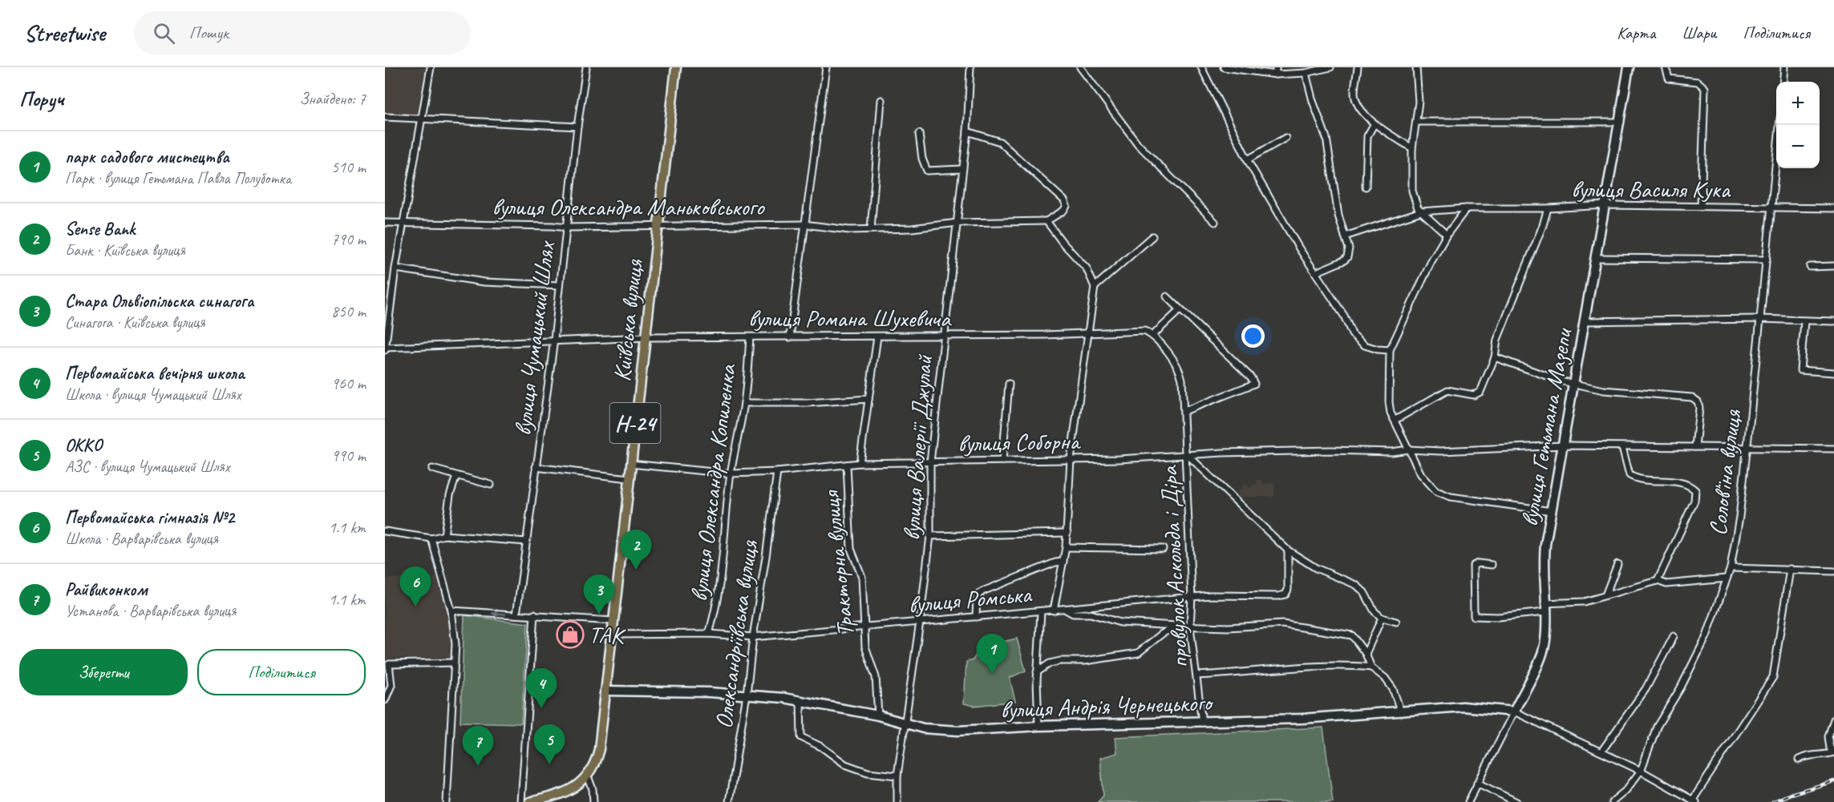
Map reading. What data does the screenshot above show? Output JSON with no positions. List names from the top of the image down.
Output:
{
  "streets": {
    "main road": ["Київська вулиця", "Н-24"],
    "street": [
      "вулиця Василя Кука",
      "вулиця Олександра Маньковського",
      "вулиця Романа Шухевича",
      "вулиця Чумацький Шлях",
      "вулиця Гетьмана Мазепи",
      "вулиця Соборна",
      "вулиця Валерії Джулай",
      "Солов'їна вулиця",
      "вулиця Олександра Копиленка",
      "Тракторна вулиця",
      "провулок Аскольда і Діра",
      "вулиця Ромська",
      "Олександріївська вулиця",
      "вулиця Андрія Чернецького"
    ]
  },
  "crossings": [
    ["вулиця Василя Кука", "вулиця Гетьмана Мазепи"],
    ["вулиця Василя Кука", "Солов'їна вулиця"],
    ["вулиця Олександра Маньковського", "Київська вулиця"],
    ["вулиця Олександра Маньковського", "вулиця Чумацький Шлях"],
    ["вулиця Олександра Маньковського", "вулиця Валерії Джулай"],
    ["вулиця Романа Шухевича", "Київська вулиця"],
    ["вулиця Романа Шухевича", "вулиця Чумацький Шлях"],
    ["вулиця Романа Шухевича", "вулиця Валерії Джулай"],
    ["вулиця Романа Шухевича", "вулиця Олександра Копиленка"],
    ["вулиця Романа Шухевича", "Тракторна вулиця"],
    ["Київська вулиця", "Н-24"],
    ["Київська вулиця", "вулиця Соборна"],
    ["Київська вулиця", "вулиця Ромська"],
    ["Київська вулиця", "вулиця Андрія Чернецького"],
    ["вулиця Гетьмана Мазепи", "вулиця Соборна"],
    ["вулиця Гетьмана Мазепи", "вулиця Андрія Чернецького"],
    ["вулиця Соборна", "вулиця Валерії Джулай"],
    ["вулиця Соборна", "Солов'їна вулиця"],
    ["вулиця Соборна", "вулиця Олександра Копиленка"],
    ["вулиця Соборна", "Тракторна вулиця"],
    ["вулиця Соборна", "провулок Аскольда і Діра"],
    ["вулиця Соборна", "Олександріївська вулиця"],
    ["вулиця Валерії Джулай", "вулиця Ромська"],
    ["вулиця Валерії Джулай", "вулиця Андрія Чернецького"],
    ["Солов'їна вулиця", "вулиця Андрія Чернецького"],
    ["вулиця Олександра Копиленка", "вулиця Ромська"],
    ["Тракторна вулиця", "вулиця Ромська"],
    ["Тракторна вулиця", "вулиця Андрія Чернецького"],
    ["провулок Аскольда і Діра", "вулиця Ромська"],
    ["провулок Аскольда і Діра", "вулиця Андрія Чернецького"],
    ["вулиця Ромська", "Олександріївська вулиця"],
    ["Олександріївська вулиця", "вулиця Андрія Чернецького"]
  ],
  "places": {
    "shop": ["ТАК"]
  },
  "page": {
    "header": "Streetwise",
    "search": "Пошук",
    "nav": ["Карта", "Шари", "Поділитися"],
    "heading": ["Поруч", "Знайдено: 7"],
    "map_buttons": ["+", "−"],
    "list": [
      {
        "mark": "1",
        "name": "парк садового мистецтва",
        "note": "Парк · вулиця Гетьмана Павла Полуботка",
        "value": "510 m"
      },
      {
        "mark": "2",
        "name": "Sense Bank",
        "note": "Банк · Київська вулиця",
        "value": "790 m"
      },
      {
        "mark": "3",
        "name": "Стара Ольвіопільска синагога",
        "note": "Синагога · Київська вулиця",
        "value": "850 m"
      },
      {
        "mark": "4",
        "name": "Первомайська вечірня школа",
        "note": "Школа · вулиця Чумацький Шлях",
        "value": "960 m"
      },
      {
        "mark": "5",
        "name": "ОККО",
        "note": "АЗС · вулиця Чумацький Шлях",
        "value": "990 m"
      },
      {
        "mark": "6",
        "name": "Первомайська гімназія №2",
        "note": "Школа · Варварівська вулиця",
        "value": "1.1 km"
      },
      {
        "mark": "7",
        "name": "Райвиконком",
        "note": "Установа · Варварівська вулиця",
        "value": "1.1 km"
      }
    ],
    "pins": [
      "2",
      "6",
      "3",
      "1",
      "4",
      "5",
      "7"
    ],
    "buttons": ["Зберегти", "Поділитися"]
  }
}
